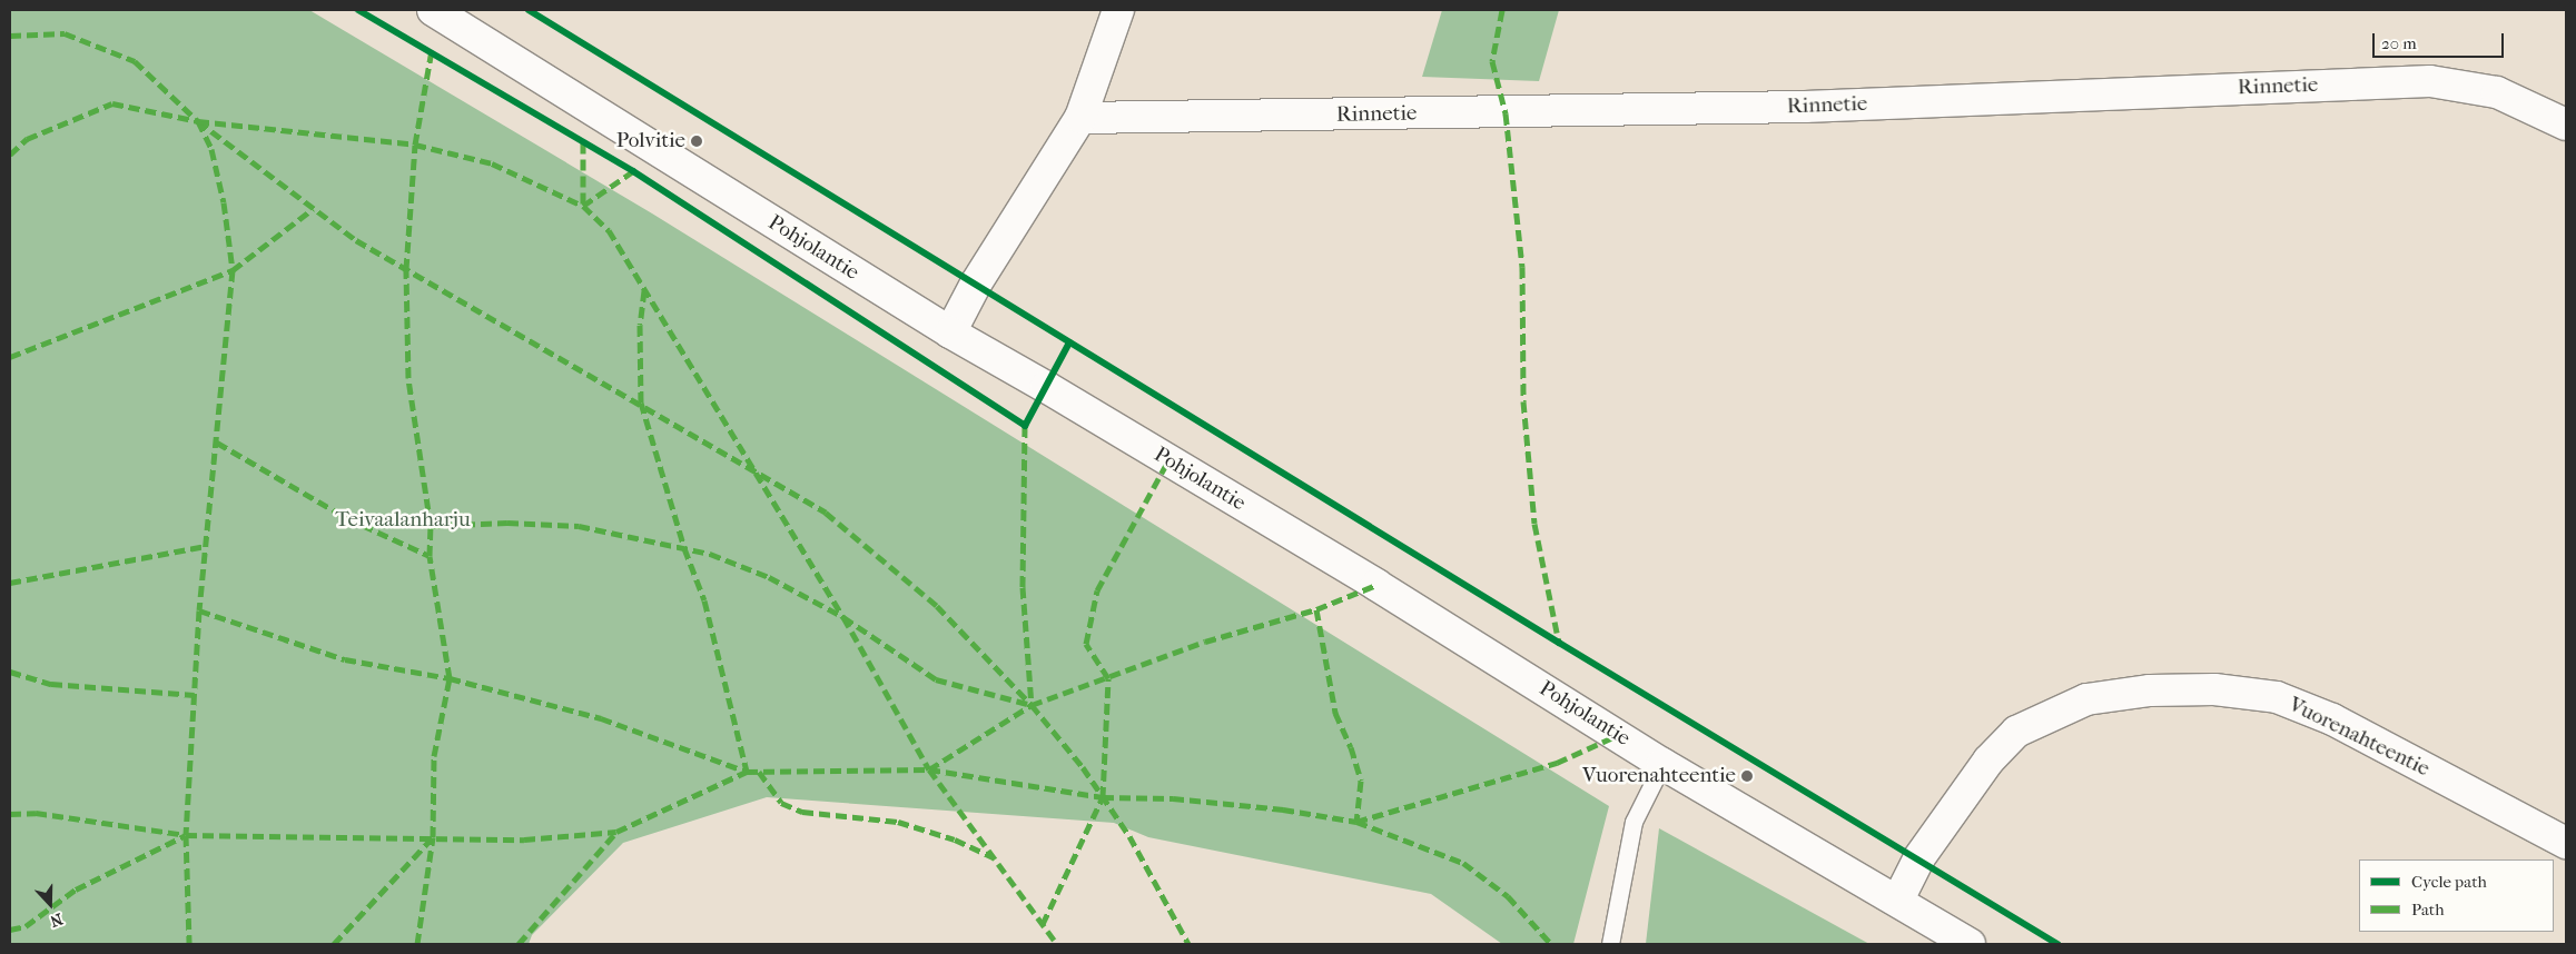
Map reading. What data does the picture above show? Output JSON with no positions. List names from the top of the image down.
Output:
{
  "streets": {
    "street": ["Rinnetie", "Pohjolantie", "Vuorenahteentie"]
  },
  "crossings": [
    ["Pohjolantie", "Vuorenahteentie"]
  ],
  "parks": ["Teivaalanharju"],
  "places": ["Polvitie", "Vuorenahteentie"],
  "legend": ["Cycle path", "Path"],
  "scale_bar": "20 m",
  "north": "bottom"
}
